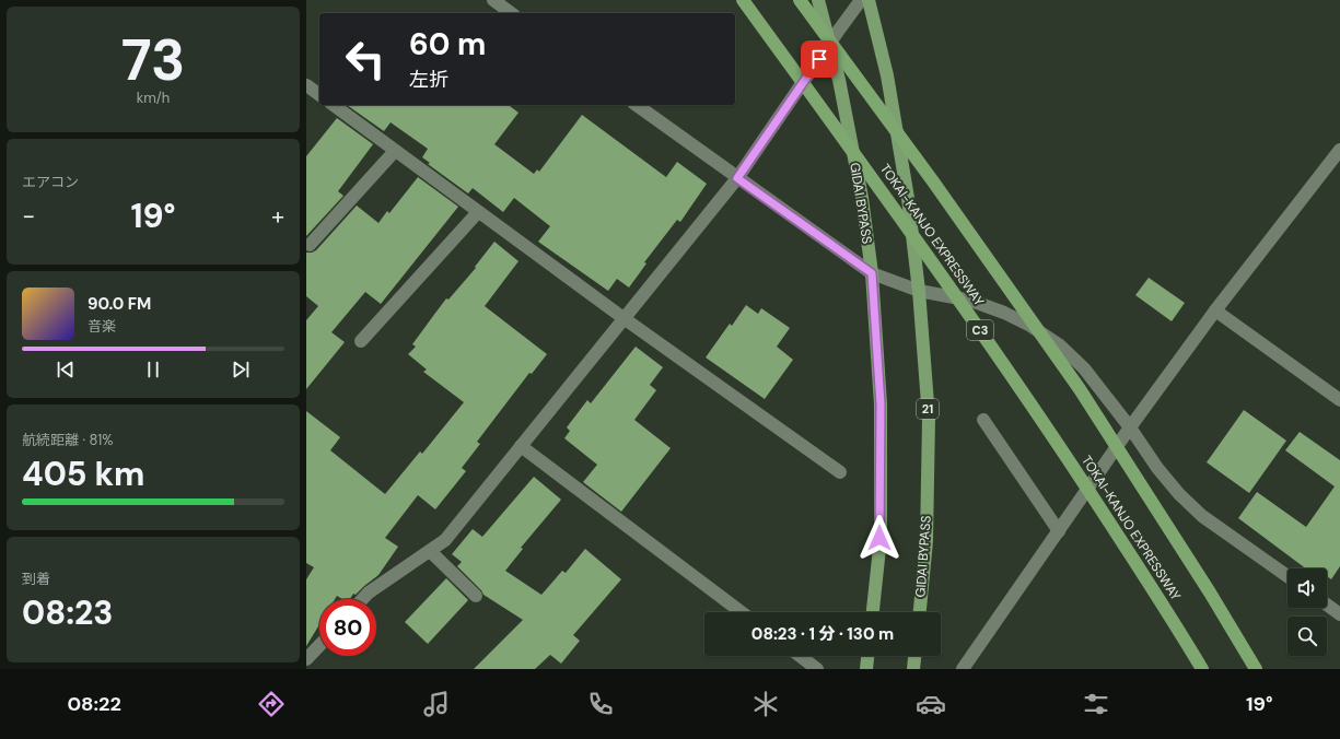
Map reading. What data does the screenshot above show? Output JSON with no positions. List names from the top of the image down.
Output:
{
  "streets": {
    "highway": [
      "GIDAI BYPASS",
      "TOKAI-KANJO EXPRESSWAY",
      "C3",
      "21"
    ]
  },
  "page": {
    "tile": [
      ["73", "km/h"],
      "エアコン",
      ["航続距離 · 81%", "405 km"],
      ["到着", "08:23"]
    ],
    "turn": ["60 m", "左折"],
    "heat": ["−", "19°", "+"],
    "song": ["90.0 FM", "音楽"],
    "limit": "80",
    "trip": "08:23 · 1 分 · 130 m",
    "tabs": ["08:22", "19°"]
  }
}
